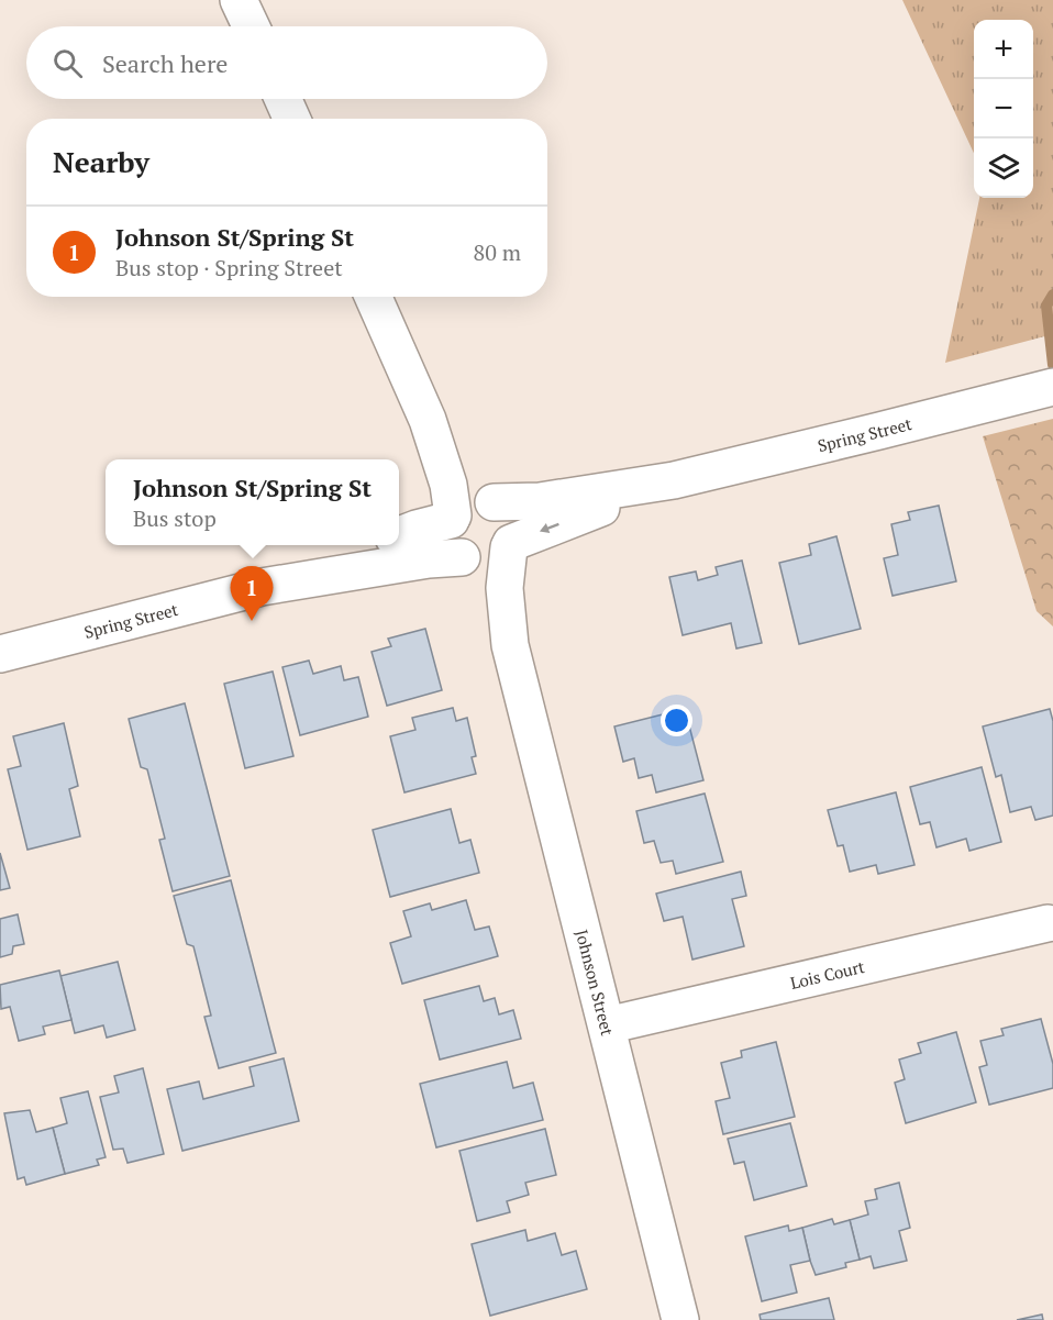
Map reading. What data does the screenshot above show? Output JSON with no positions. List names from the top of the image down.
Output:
{
  "streets": {
    "street": ["Spring Street", "Lois Court", "Johnson Street"]
  },
  "crossings": [
    ["Spring Street", "Johnson Street"],
    ["Lois Court", "Johnson Street"]
  ],
  "page": {
    "map_buttons": ["+", "−"],
    "search": "Search here",
    "heading": "Nearby",
    "list": [
      {
        "mark": "1",
        "name": "Johnson St/Spring St",
        "note": "Bus stop · Spring Street",
        "value": "80 m"
      }
    ],
    "popup": ["Johnson St/Spring St", "Bus stop"],
    "pins": "1"
  }
}
